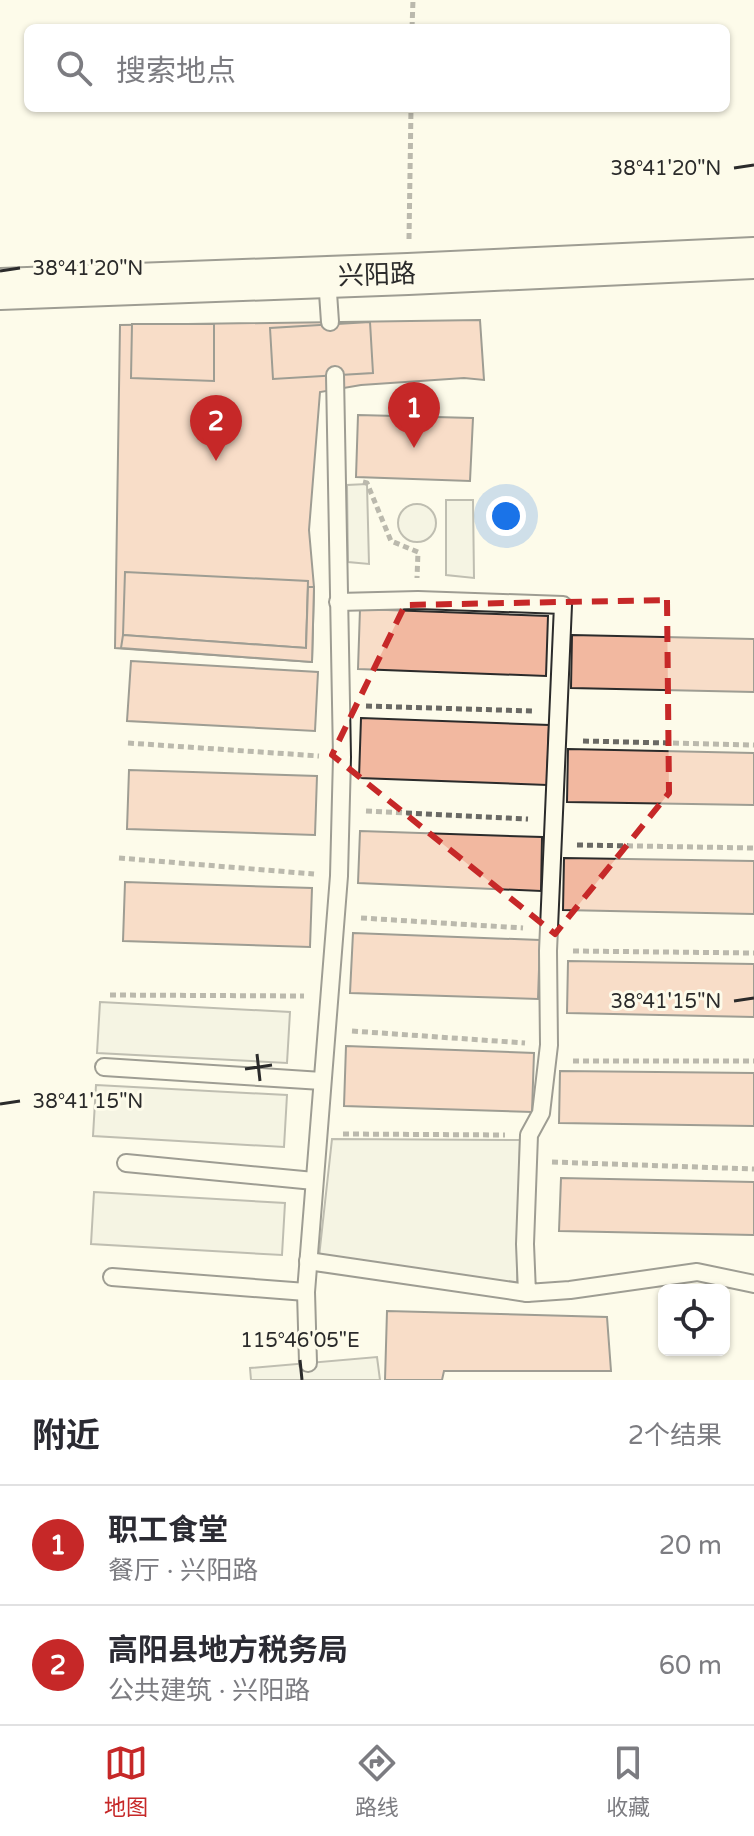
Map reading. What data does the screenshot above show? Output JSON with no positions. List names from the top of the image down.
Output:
{
  "streets": {
    "street": ["兴阳路"]
  },
  "page": {
    "search": "搜索地点",
    "pins": ["1", "2"],
    "heading": ["附近", "2个结果"],
    "list": [
      {
        "mark": "1",
        "name": "职工食堂",
        "note": "餐厅 · 兴阳路",
        "value": "20 m"
      },
      {
        "mark": "2",
        "name": "高阳县地方税务局",
        "note": "公共建筑 · 兴阳路",
        "value": "60 m"
      }
    ],
    "nav": ["地图", "路线", "收藏"]
  },
  "coordinates": ["38°41'20\"N", "38°41'15\"N", "115°46'05\"E"]
}
